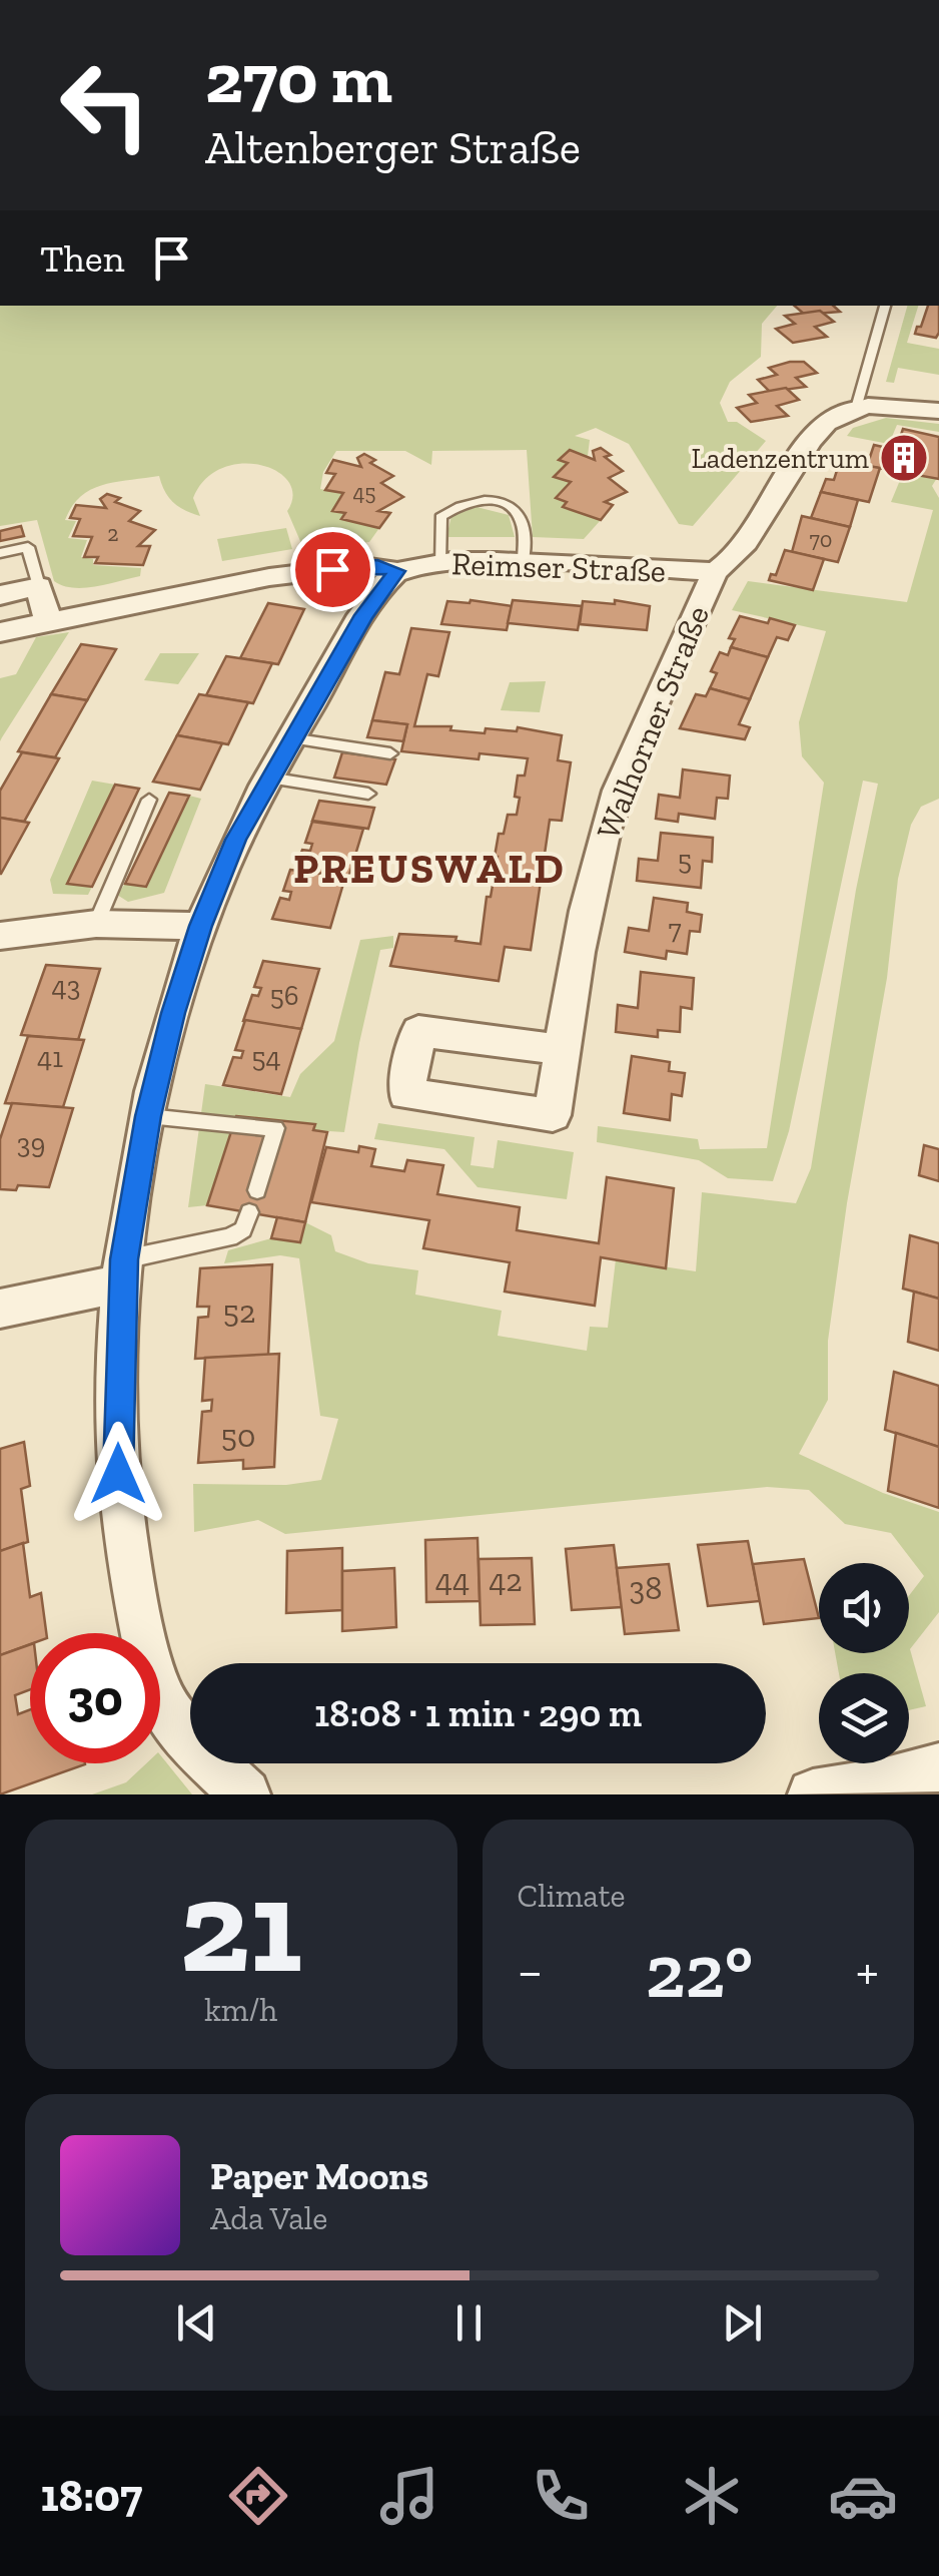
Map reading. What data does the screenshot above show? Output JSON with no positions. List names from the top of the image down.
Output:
{
  "streets": {
    "street": ["Reimser Straße", "Walhorner Straße"]
  },
  "crossings": [
    ["Reimser Straße", "Walhorner Straße"]
  ],
  "districts": ["PREUSWALD"],
  "places": {
    "building": ["Ladenzentrum"]
  },
  "house_numbers": [
    "45",
    "2",
    "70",
    "5",
    "7",
    "43",
    "56",
    "41",
    "54",
    "39",
    "52",
    "50",
    "44",
    "42",
    "38"
  ],
  "page": {
    "turn": ["270 m", "Altenberger Straße"],
    "then": "Then",
    "limit": "30",
    "trip": "18:08 · 1 min · 290 m",
    "tile": [
      ["21", "km/h"],
      "Climate"
    ],
    "heat": ["−", "22°", "+"],
    "song": ["Paper Moons", "Ada Vale"],
    "tabs": "18:07"
  }
}
